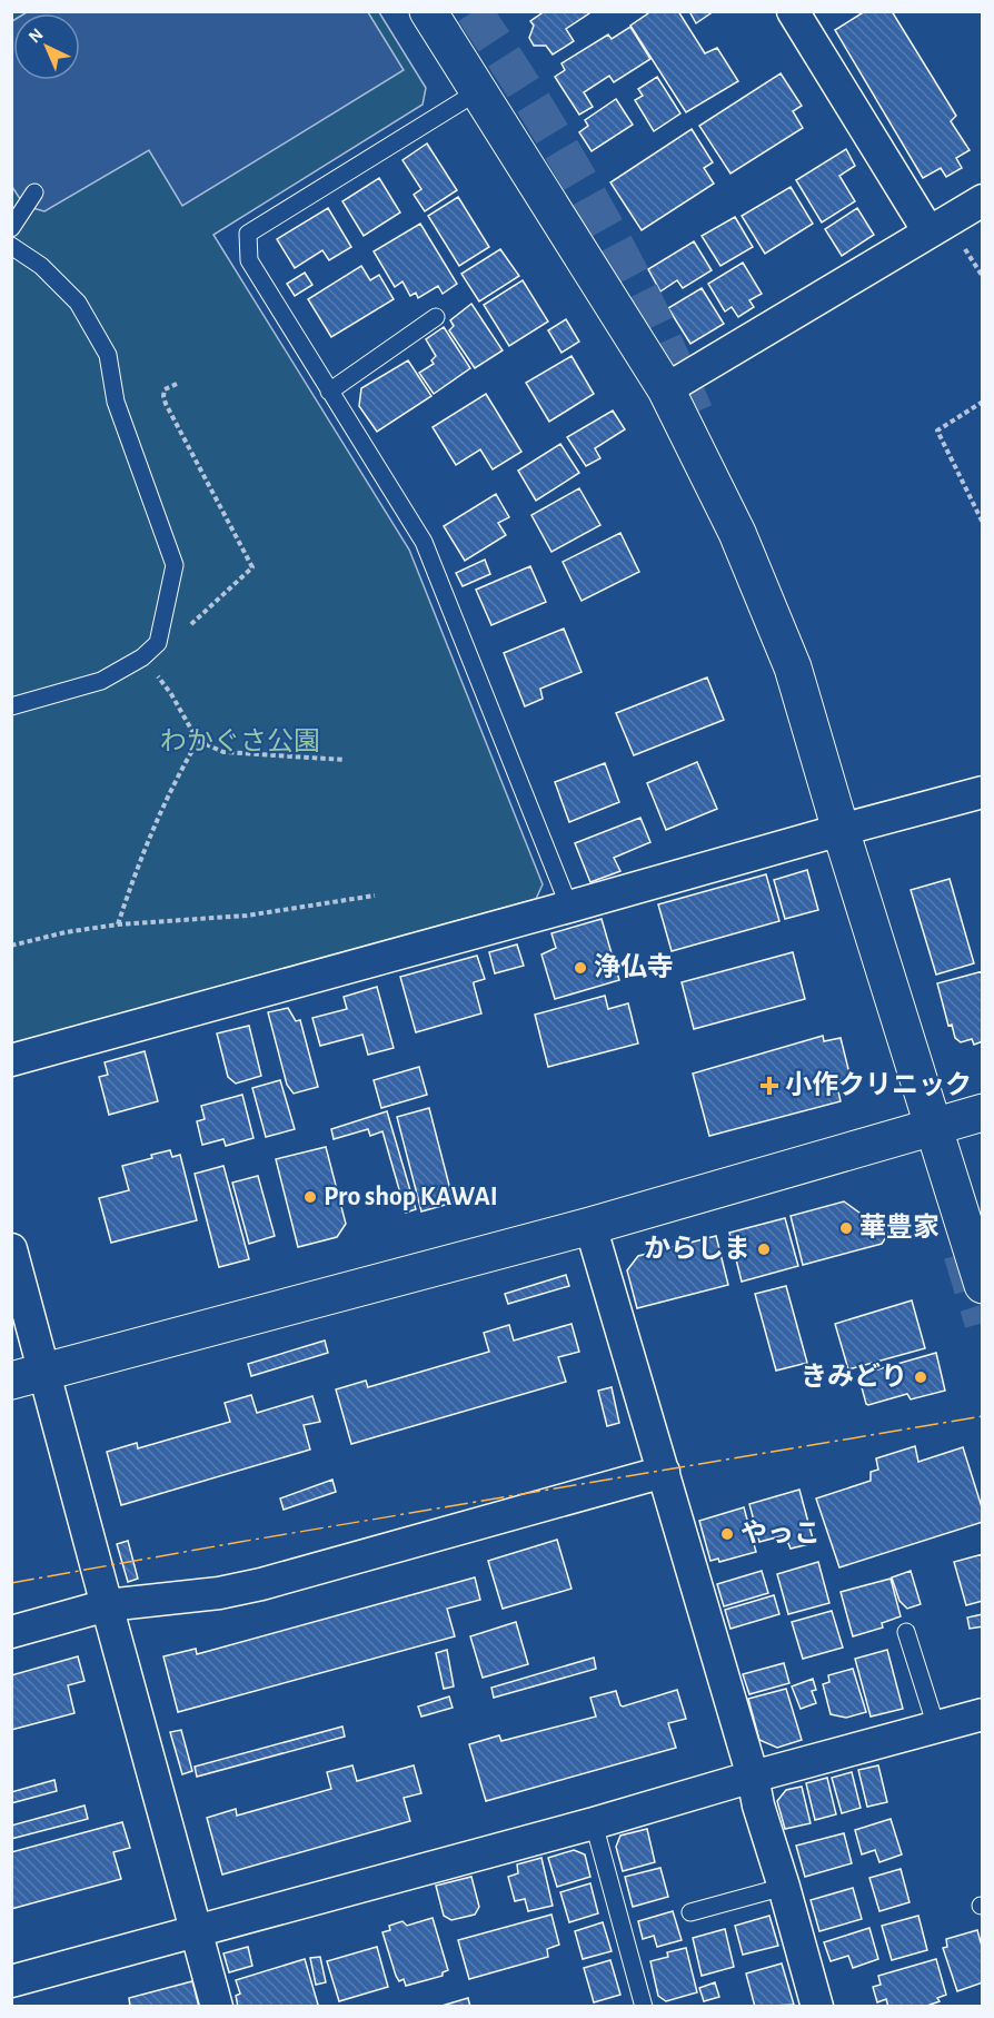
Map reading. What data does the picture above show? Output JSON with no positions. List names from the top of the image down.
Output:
{
  "parks": ["わかぐさ公園"],
  "places": {
    "other": [
      "浄仏寺",
      "Pro shop KAWAI",
      "華豊家",
      "からしま",
      "きみどり",
      "やっこ"
    ],
    "health": ["小作クリニック"]
  },
  "north": "top left"
}
